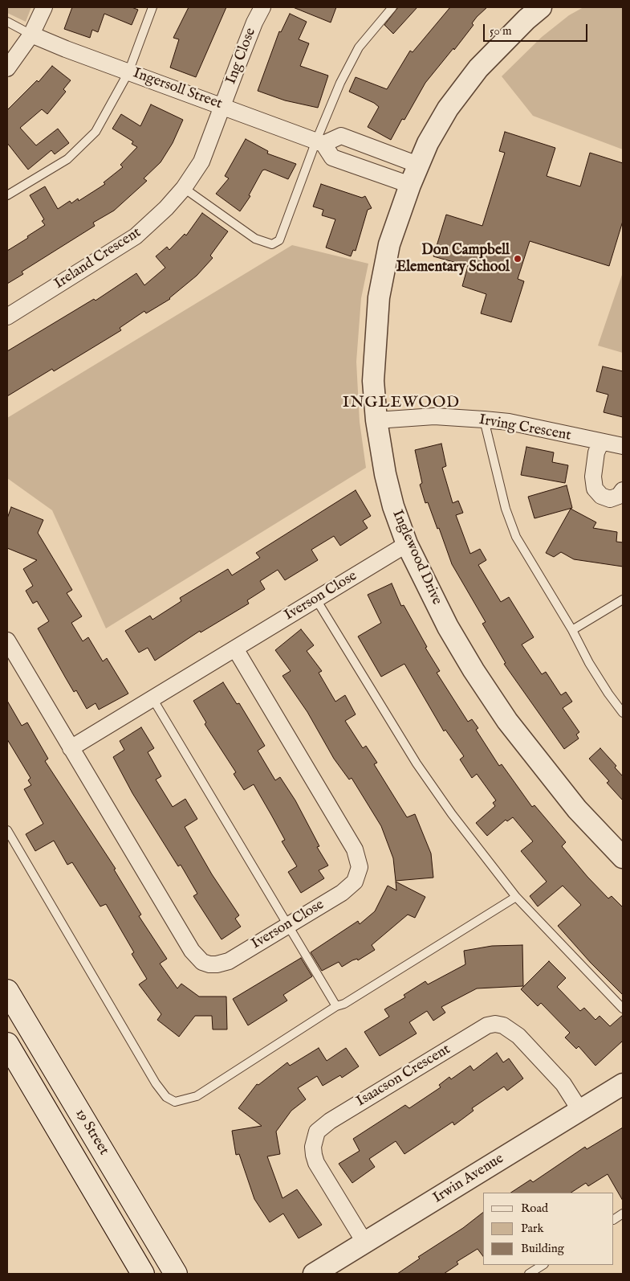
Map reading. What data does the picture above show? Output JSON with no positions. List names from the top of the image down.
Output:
{
  "streets": {
    "main road": ["19 Street"],
    "street": [
      "Ing Close",
      "Ingersoll Street",
      "Ireland Crescent",
      "Irving Crescent",
      "Inglewood Drive",
      "Iverson Close",
      "Isaacson Crescent",
      "Irwin Avenue"
    ]
  },
  "crossings": [
    ["Ing Close", "Ingersoll Street"],
    ["Ing Close", "Ireland Crescent"],
    ["Ingersoll Street", "Ireland Crescent"],
    ["Ingersoll Street", "Inglewood Drive"],
    ["Irving Crescent", "Inglewood Drive"],
    ["Inglewood Drive", "Iverson Close"],
    ["Isaacson Crescent", "Irwin Avenue"]
  ],
  "districts": ["INGLEWOOD"],
  "places": ["Don Campbell Elementary School"],
  "legend": ["Road", "Park", "Building"],
  "scale_bar": "50 m"
}
